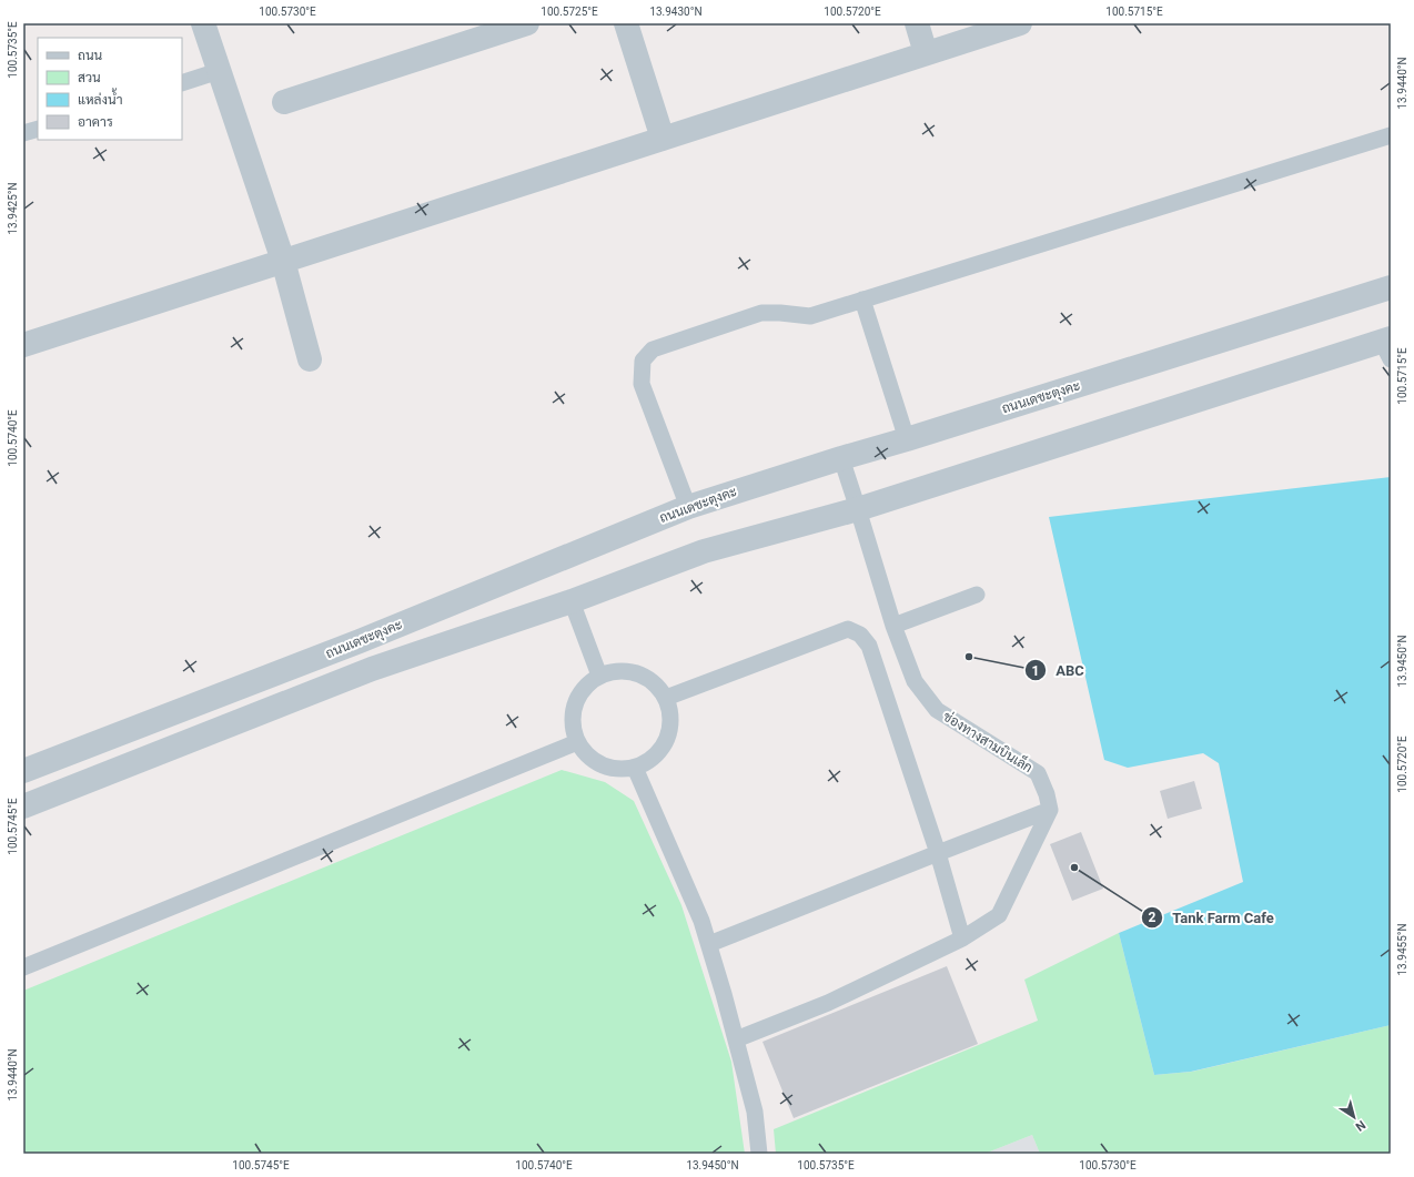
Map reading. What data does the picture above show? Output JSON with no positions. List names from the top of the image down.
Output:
{
  "streets": {
    "street": ["ถนนเดชะตุงคะ"],
    "lane": ["ช่องทางสามบินเล็ก"]
  },
  "crossings": [
    ["ถนนเดชะตุงคะ", "ช่องทางสามบินเล็ก"]
  ],
  "places": ["ABC", "Tank Farm Cafe"],
  "legend": [
    "ถนน",
    "สวน",
    "แหล่งน้ำ",
    "อาคาร"
  ],
  "north": "bottom right",
  "coordinates": [
    "100.5730°E",
    "100.5725°E",
    "13.9430°N",
    "100.5720°E",
    "100.5715°E",
    "100.5735°E",
    "13.9440°N",
    "13.9425°N",
    "100.5740°E",
    "13.9450°N",
    "100.5745°E",
    "13.9455°N"
  ]
}
